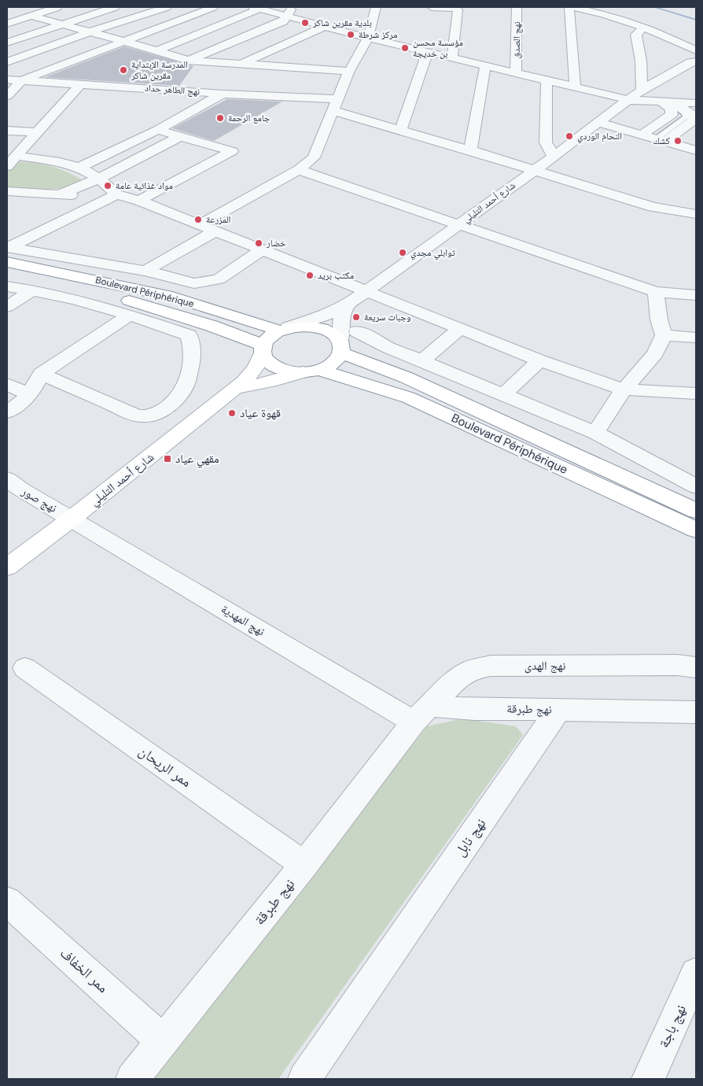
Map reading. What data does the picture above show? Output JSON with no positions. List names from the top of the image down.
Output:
{
  "streets": {
    "main road": ["شارع أحمد التليلي", "Boulevard Périphérique"],
    "street": [
      "نهج الصدق",
      "نهج الطاهر حداد",
      "نهج صور",
      "نهج المهدية",
      "نهج الهدى",
      "نهج طبرقة",
      "ممر الريحان",
      "نهج نابل",
      "ممر الخفاف",
      "نهج باجة"
    ]
  },
  "crossings": [
    ["نهج الطاهر حداد", "شارع أحمد التليلي"],
    ["شارع أحمد التليلي", "Boulevard Périphérique"],
    ["شارع أحمد التليلي", "نهج صور"],
    ["شارع أحمد التليلي", "نهج المهدية"],
    ["نهج صور", "نهج المهدية"],
    ["نهج المهدية", "نهج الهدى"],
    ["نهج المهدية", "نهج طبرقة"],
    ["نهج الهدى", "نهج طبرقة"],
    ["نهج طبرقة", "ممر الريحان"],
    ["نهج طبرقة", "نهج نابل"],
    ["نهج طبرقة", "ممر الخفاف"]
  ],
  "places": {
    "other": [
      "بلدية مقرين شاكر",
      "مركز شرطة",
      "مؤسسة محسن بن خديجة",
      "المدرسة الإبتداية مقرين شاكر",
      "جامع الرحمة",
      "النحام الوردي",
      "كشك",
      "مواد غذائية عامة",
      "المزرعة",
      "خضار",
      "توابلي مجدي",
      "مكتب بريد",
      "وجبات سريعة",
      "قهوة عياد"
    ],
    "transit": ["مقهي عياد"]
  }
}
